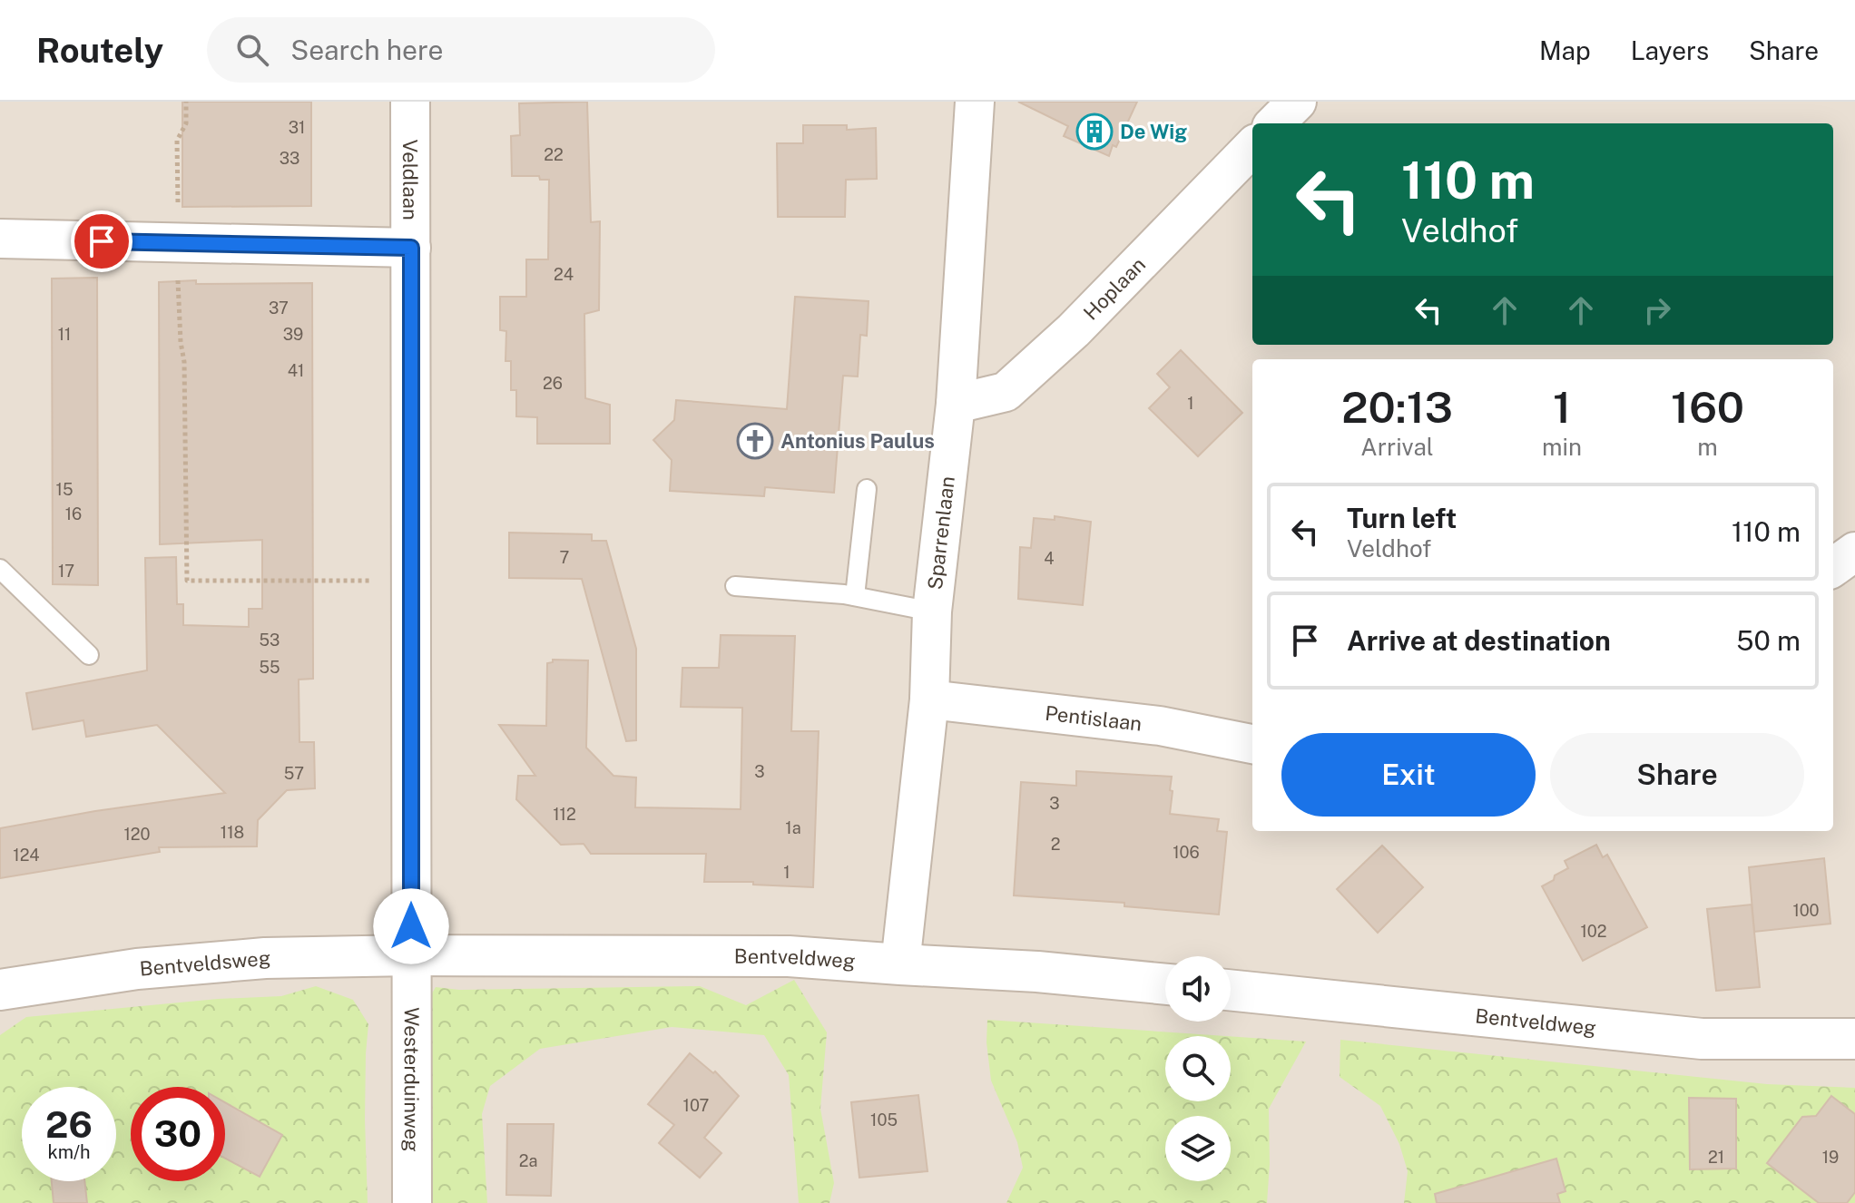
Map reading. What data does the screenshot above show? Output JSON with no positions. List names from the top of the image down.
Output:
{
  "streets": {
    "street": [
      "Veldlaan",
      "Hoplaan",
      "Sparrenlaan",
      "Pentislaan",
      "Bentveldweg",
      "Bentveldsweg",
      "Westerduinweg"
    ]
  },
  "crossings": [
    ["Veldlaan", "Bentveldweg"],
    ["Veldlaan", "Bentveldsweg"],
    ["Veldlaan", "Westerduinweg"],
    ["Hoplaan", "Sparrenlaan"],
    ["Sparrenlaan", "Pentislaan"],
    ["Sparrenlaan", "Bentveldweg"],
    ["Bentveldweg", "Bentveldsweg"],
    ["Bentveldweg", "Westerduinweg"],
    ["Bentveldsweg", "Westerduinweg"]
  ],
  "places": {
    "building": ["De Wig"],
    "church": ["Antonius Paulus"]
  },
  "house_numbers": [
    "31",
    "22",
    "33",
    "24",
    "37",
    "11",
    "39",
    "41",
    "26",
    "1",
    "15",
    "16",
    "7",
    "4",
    "17",
    "53",
    "55",
    "3",
    "57",
    "3",
    "112",
    "1a",
    "118",
    "120",
    "2",
    "106",
    "124",
    "1",
    "100",
    "102",
    "107",
    "105",
    "21",
    "19",
    "2a"
  ],
  "page": {
    "header": "Routely",
    "search": "Search here",
    "nav": ["Map", "Layers", "Share"],
    "turn": ["110 m", "Veldhof"],
    "eta": [
      "20:13",
      "Arrival",
      "1",
      "min",
      "160",
      "m"
    ],
    "list": [
      {
        "name": "Turn left",
        "note": "Veldhof",
        "value": "110 m"
      },
      {
        "name": "Arrive at destination",
        "value": "50 m"
      }
    ],
    "buttons": ["Exit", "Share"],
    "speed": "26 km/h",
    "limit": "30"
  }
}
